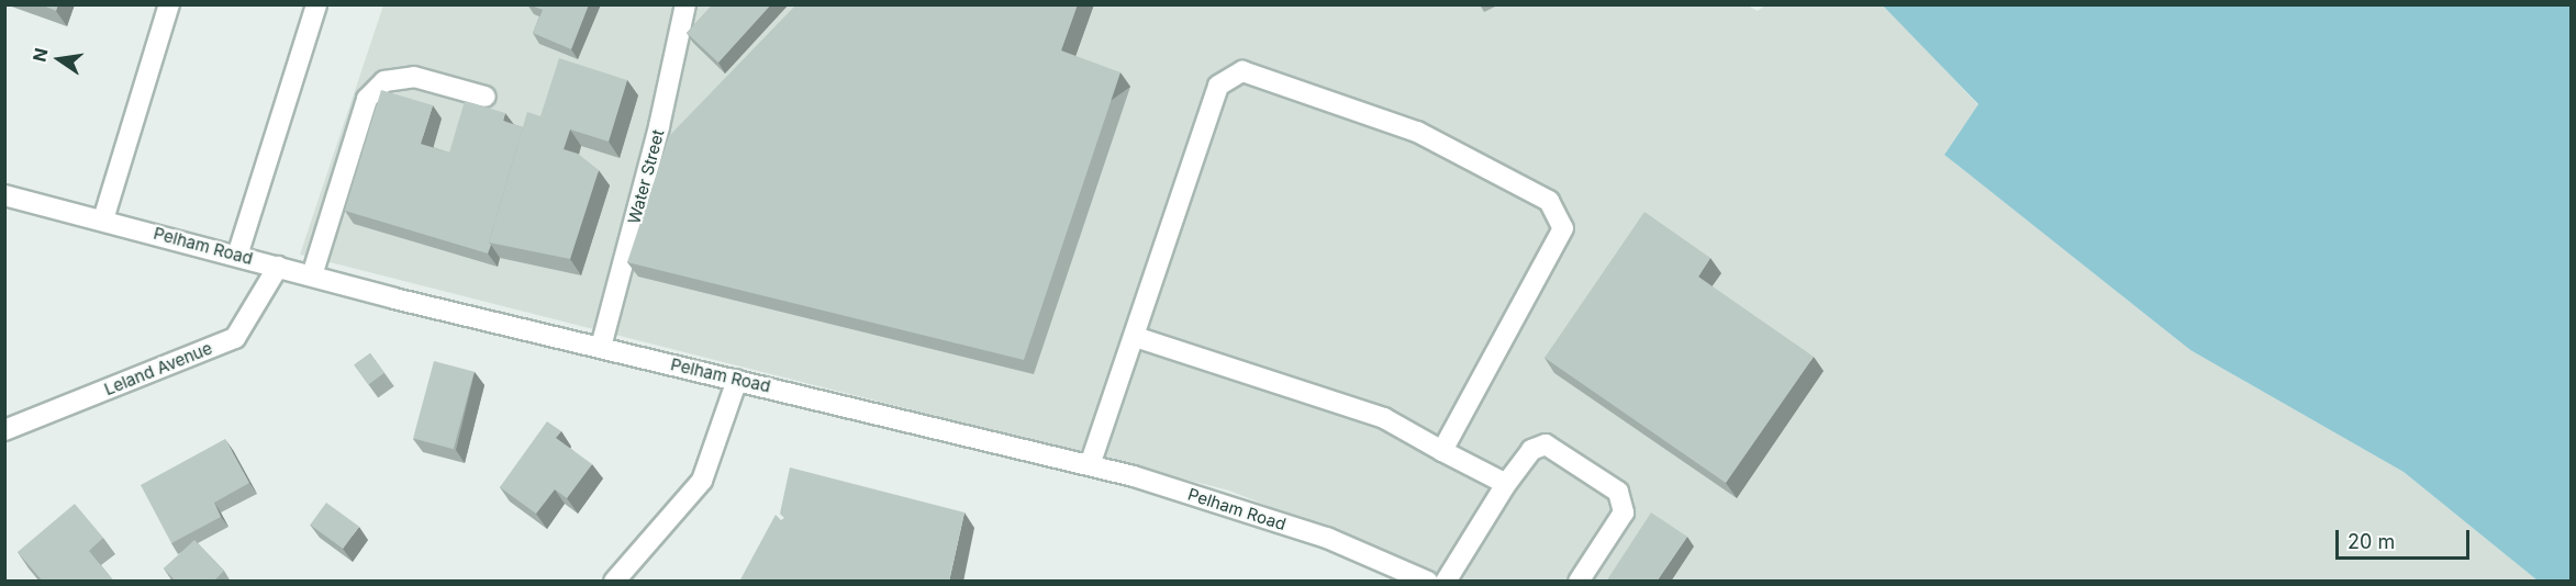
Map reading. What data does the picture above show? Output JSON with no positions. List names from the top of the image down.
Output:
{
  "streets": {
    "main road": ["Water Street", "Pelham Road", "Leland Avenue"]
  },
  "crossings": [
    ["Water Street", "Pelham Road"],
    ["Pelham Road", "Leland Avenue"]
  ],
  "scale_bar": "20 m",
  "north": "left"
}
